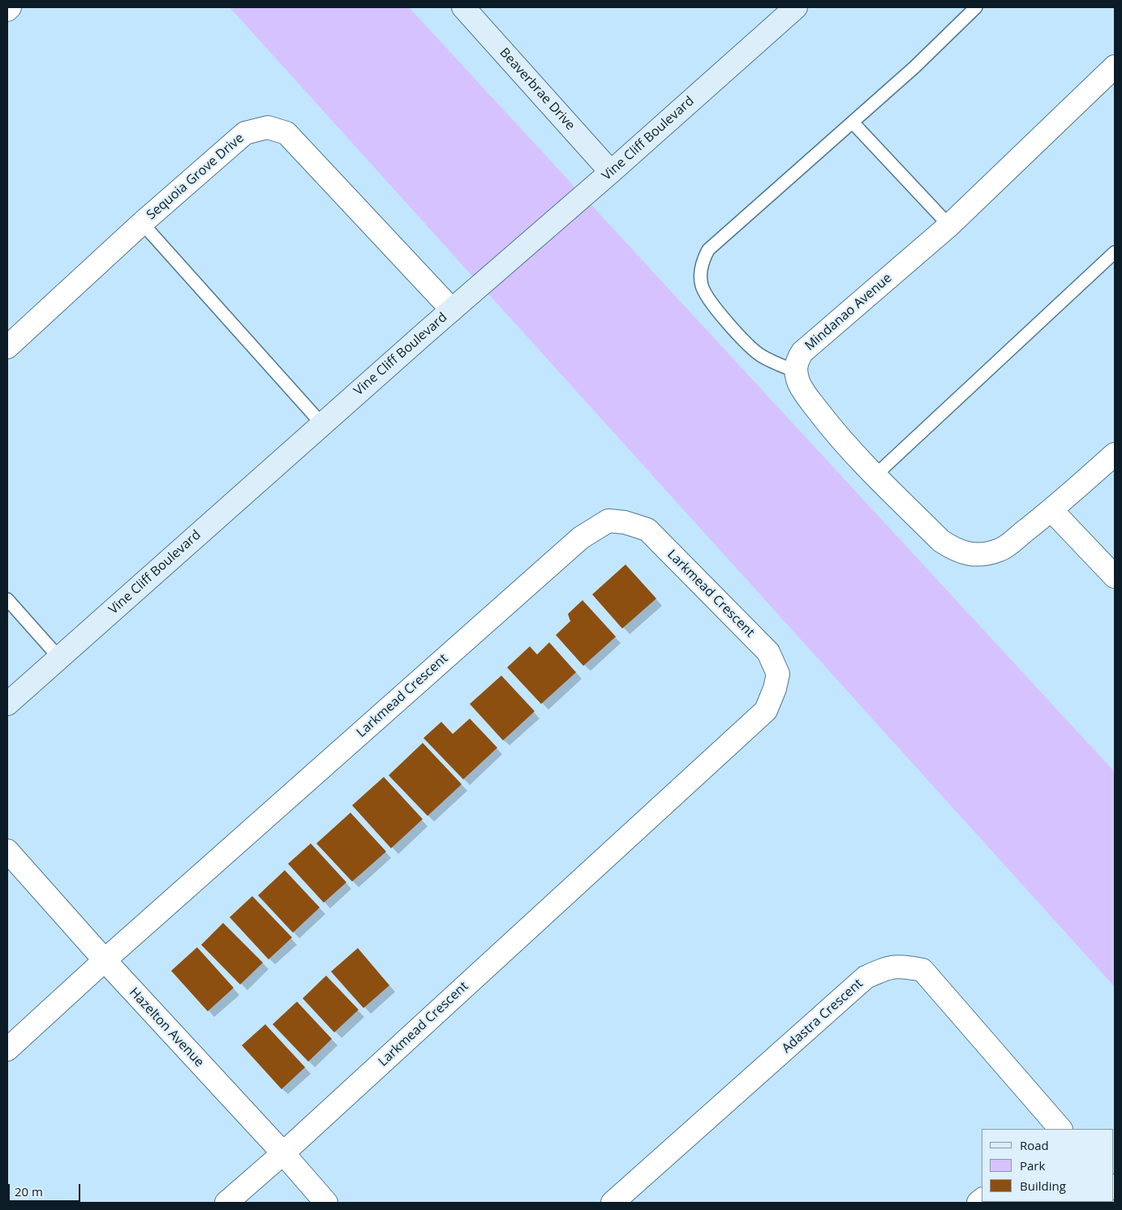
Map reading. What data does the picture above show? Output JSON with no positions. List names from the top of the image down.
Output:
{
  "streets": {
    "street": [
      "Beaverbrae Drive",
      "Vine Cliff Boulevard",
      "Sequoia Grove Drive",
      "Mindanao Avenue",
      "Larkmead Crescent",
      "Adastra Crescent",
      "Hazelton Avenue"
    ]
  },
  "crossings": [
    ["Beaverbrae Drive", "Vine Cliff Boulevard"],
    ["Vine Cliff Boulevard", "Sequoia Grove Drive"],
    ["Larkmead Crescent", "Hazelton Avenue"]
  ],
  "legend": ["Road", "Park", "Building"],
  "scale_bar": "20 m"
}
